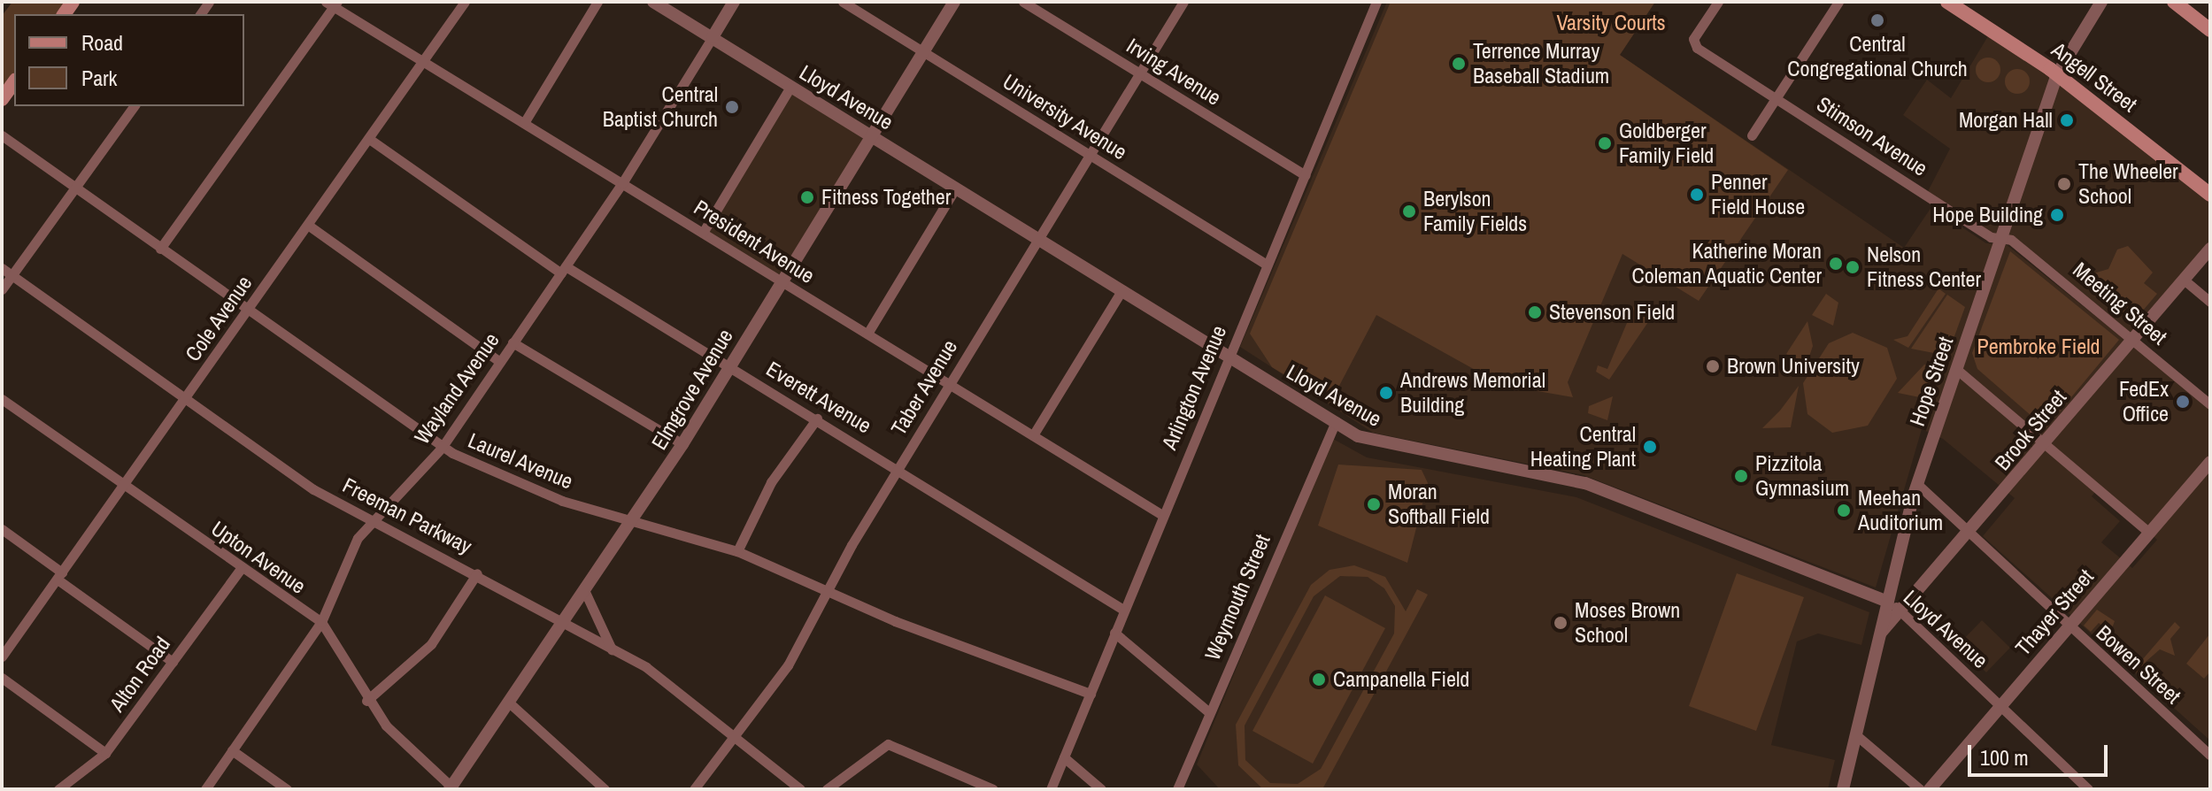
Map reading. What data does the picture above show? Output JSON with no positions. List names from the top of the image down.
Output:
{
  "streets": {
    "main road": ["Angell Street"],
    "street": [
      "Irving Avenue",
      "Lloyd Avenue",
      "University Avenue",
      "Stimson Avenue",
      "President Avenue",
      "Meeting Street",
      "Cole Avenue",
      "Hope Street",
      "Taber Avenue",
      "Arlington Avenue",
      "Wayland Avenue",
      "Elmgrove Avenue",
      "Everett Avenue",
      "Brook Street",
      "Laurel Avenue",
      "Freeman Parkway",
      "Upton Avenue",
      "Weymouth Street",
      "Thayer Street",
      "Bowen Street",
      "Alton Road"
    ]
  },
  "crossings": [
    ["Irving Avenue", "Taber Avenue"],
    ["Irving Avenue", "Arlington Avenue"],
    ["Angell Street", "Hope Street"],
    ["Lloyd Avenue", "Hope Street"],
    ["Lloyd Avenue", "Taber Avenue"],
    ["Lloyd Avenue", "Arlington Avenue"],
    ["Lloyd Avenue", "Wayland Avenue"],
    ["Lloyd Avenue", "Elmgrove Avenue"],
    ["Lloyd Avenue", "Brook Street"],
    ["Lloyd Avenue", "Weymouth Street"],
    ["Lloyd Avenue", "Thayer Street"],
    ["University Avenue", "Taber Avenue"],
    ["University Avenue", "Arlington Avenue"],
    ["University Avenue", "Elmgrove Avenue"],
    ["Stimson Avenue", "Meeting Street"],
    ["Stimson Avenue", "Hope Street"],
    ["President Avenue", "Cole Avenue"],
    ["President Avenue", "Taber Avenue"],
    ["President Avenue", "Arlington Avenue"],
    ["President Avenue", "Wayland Avenue"],
    ["President Avenue", "Elmgrove Avenue"],
    ["Meeting Street", "Hope Street"],
    ["Meeting Street", "Brook Street"],
    ["Cole Avenue", "Everett Avenue"],
    ["Cole Avenue", "Laurel Avenue"],
    ["Cole Avenue", "Freeman Parkway"],
    ["Cole Avenue", "Upton Avenue"],
    ["Hope Street", "Brook Street"],
    ["Hope Street", "Bowen Street"],
    ["Taber Avenue", "Everett Avenue"],
    ["Taber Avenue", "Laurel Avenue"],
    ["Taber Avenue", "Freeman Parkway"],
    ["Arlington Avenue", "Everett Avenue"],
    ["Arlington Avenue", "Laurel Avenue"],
    ["Wayland Avenue", "Everett Avenue"],
    ["Wayland Avenue", "Laurel Avenue"],
    ["Wayland Avenue", "Freeman Parkway"],
    ["Wayland Avenue", "Upton Avenue"],
    ["Elmgrove Avenue", "Everett Avenue"],
    ["Elmgrove Avenue", "Laurel Avenue"],
    ["Elmgrove Avenue", "Freeman Parkway"],
    ["Elmgrove Avenue", "Upton Avenue"],
    ["Brook Street", "Bowen Street"],
    ["Upton Avenue", "Alton Road"],
    ["Thayer Street", "Bowen Street"]
  ],
  "parks": ["Varsity Courts", "Pembroke Field"],
  "places": [
    "Central Congregational Church",
    "Terrence Murray Baseball Stadium",
    "Central Baptist Church",
    "Morgan Hall",
    "Goldberger Family Field",
    "The Wheeler School",
    "Penner Field House",
    "Fitness Together",
    "Berylson Family Fields",
    "Hope Building",
    "Katherine Moran Coleman Aquatic Center",
    "Nelson Fitness Center",
    "Stevenson Field",
    "Brown University",
    "Andrews Memorial Building",
    "FedEx Office",
    "Central Heating Plant",
    "Pizzitola Gymnasium",
    "Moran Softball Field",
    "Meehan Auditorium",
    "Moses Brown School",
    "Campanella Field"
  ],
  "legend": ["Road", "Park"],
  "scale_bar": "100 m"
}
